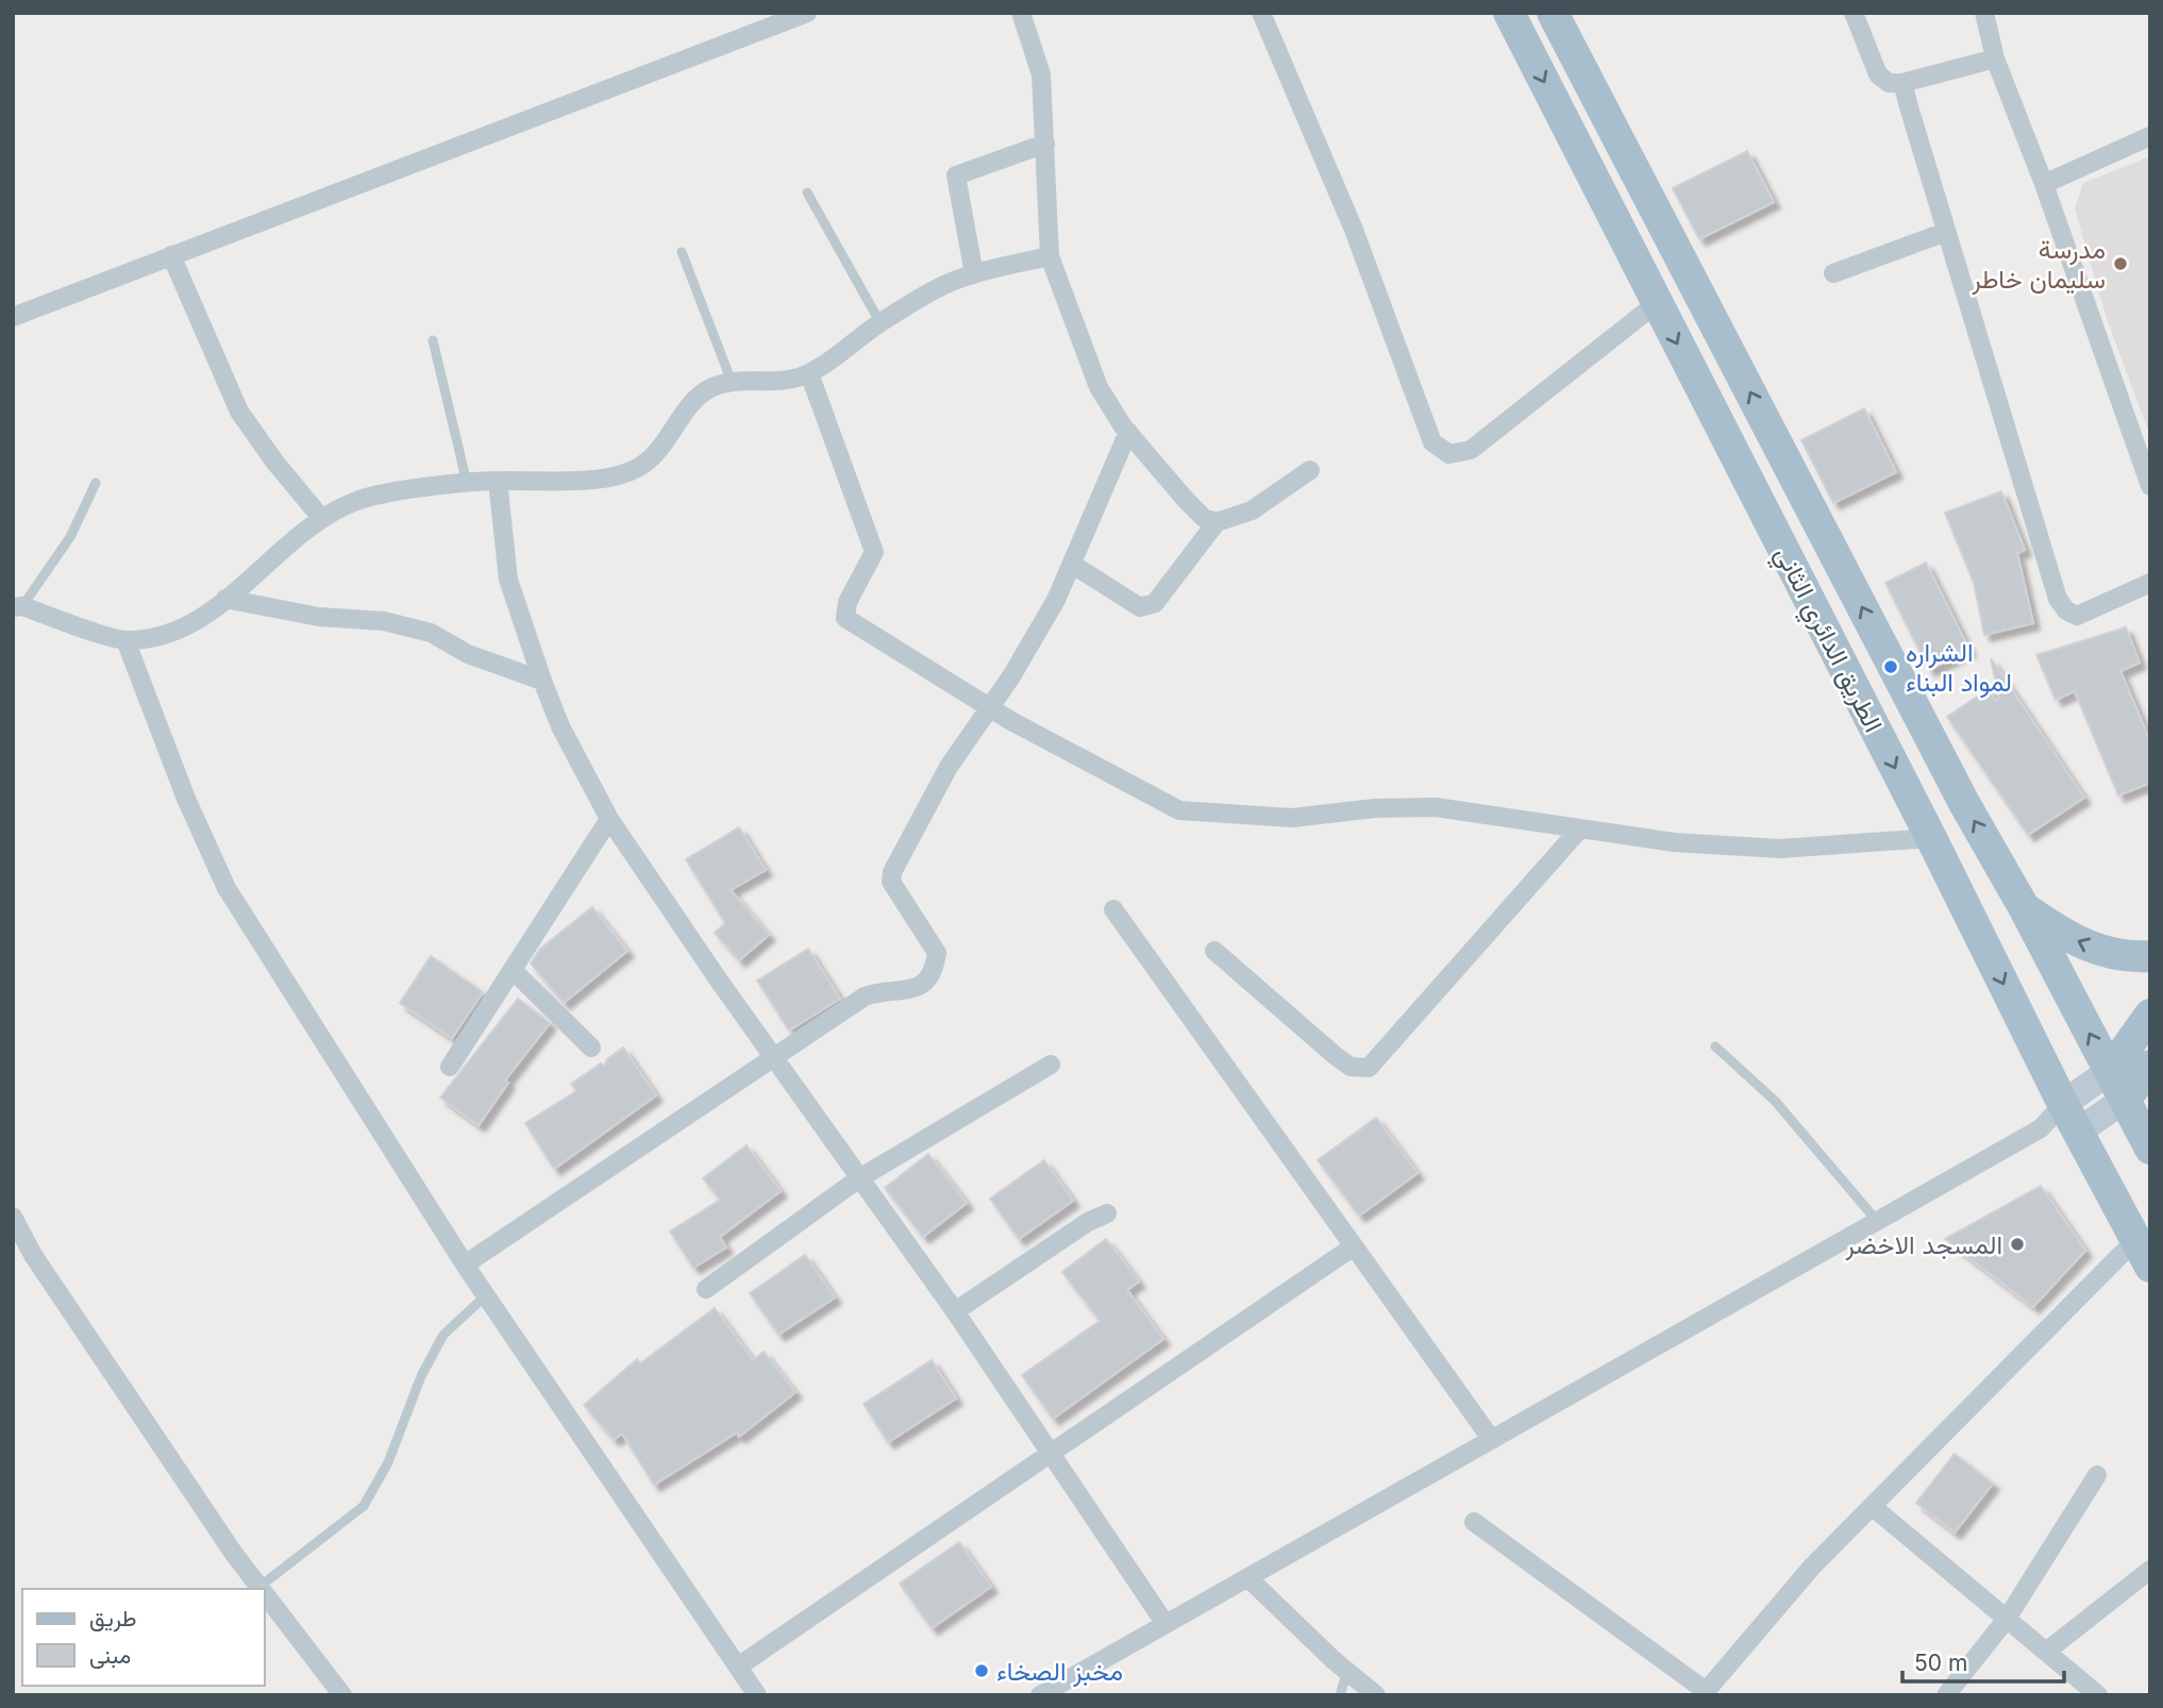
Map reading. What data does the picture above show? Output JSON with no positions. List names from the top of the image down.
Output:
{
  "streets": {
    "main road": ["الطريق الدائري الثاني"]
  },
  "places": [
    "مدرسة سليمان خاطر",
    "الشراره لمواد البناء",
    "المسجد الاخضر",
    "مخبز الصخاء"
  ],
  "legend": ["طريق", "مبنى"],
  "scale_bar": "50 m"
}
